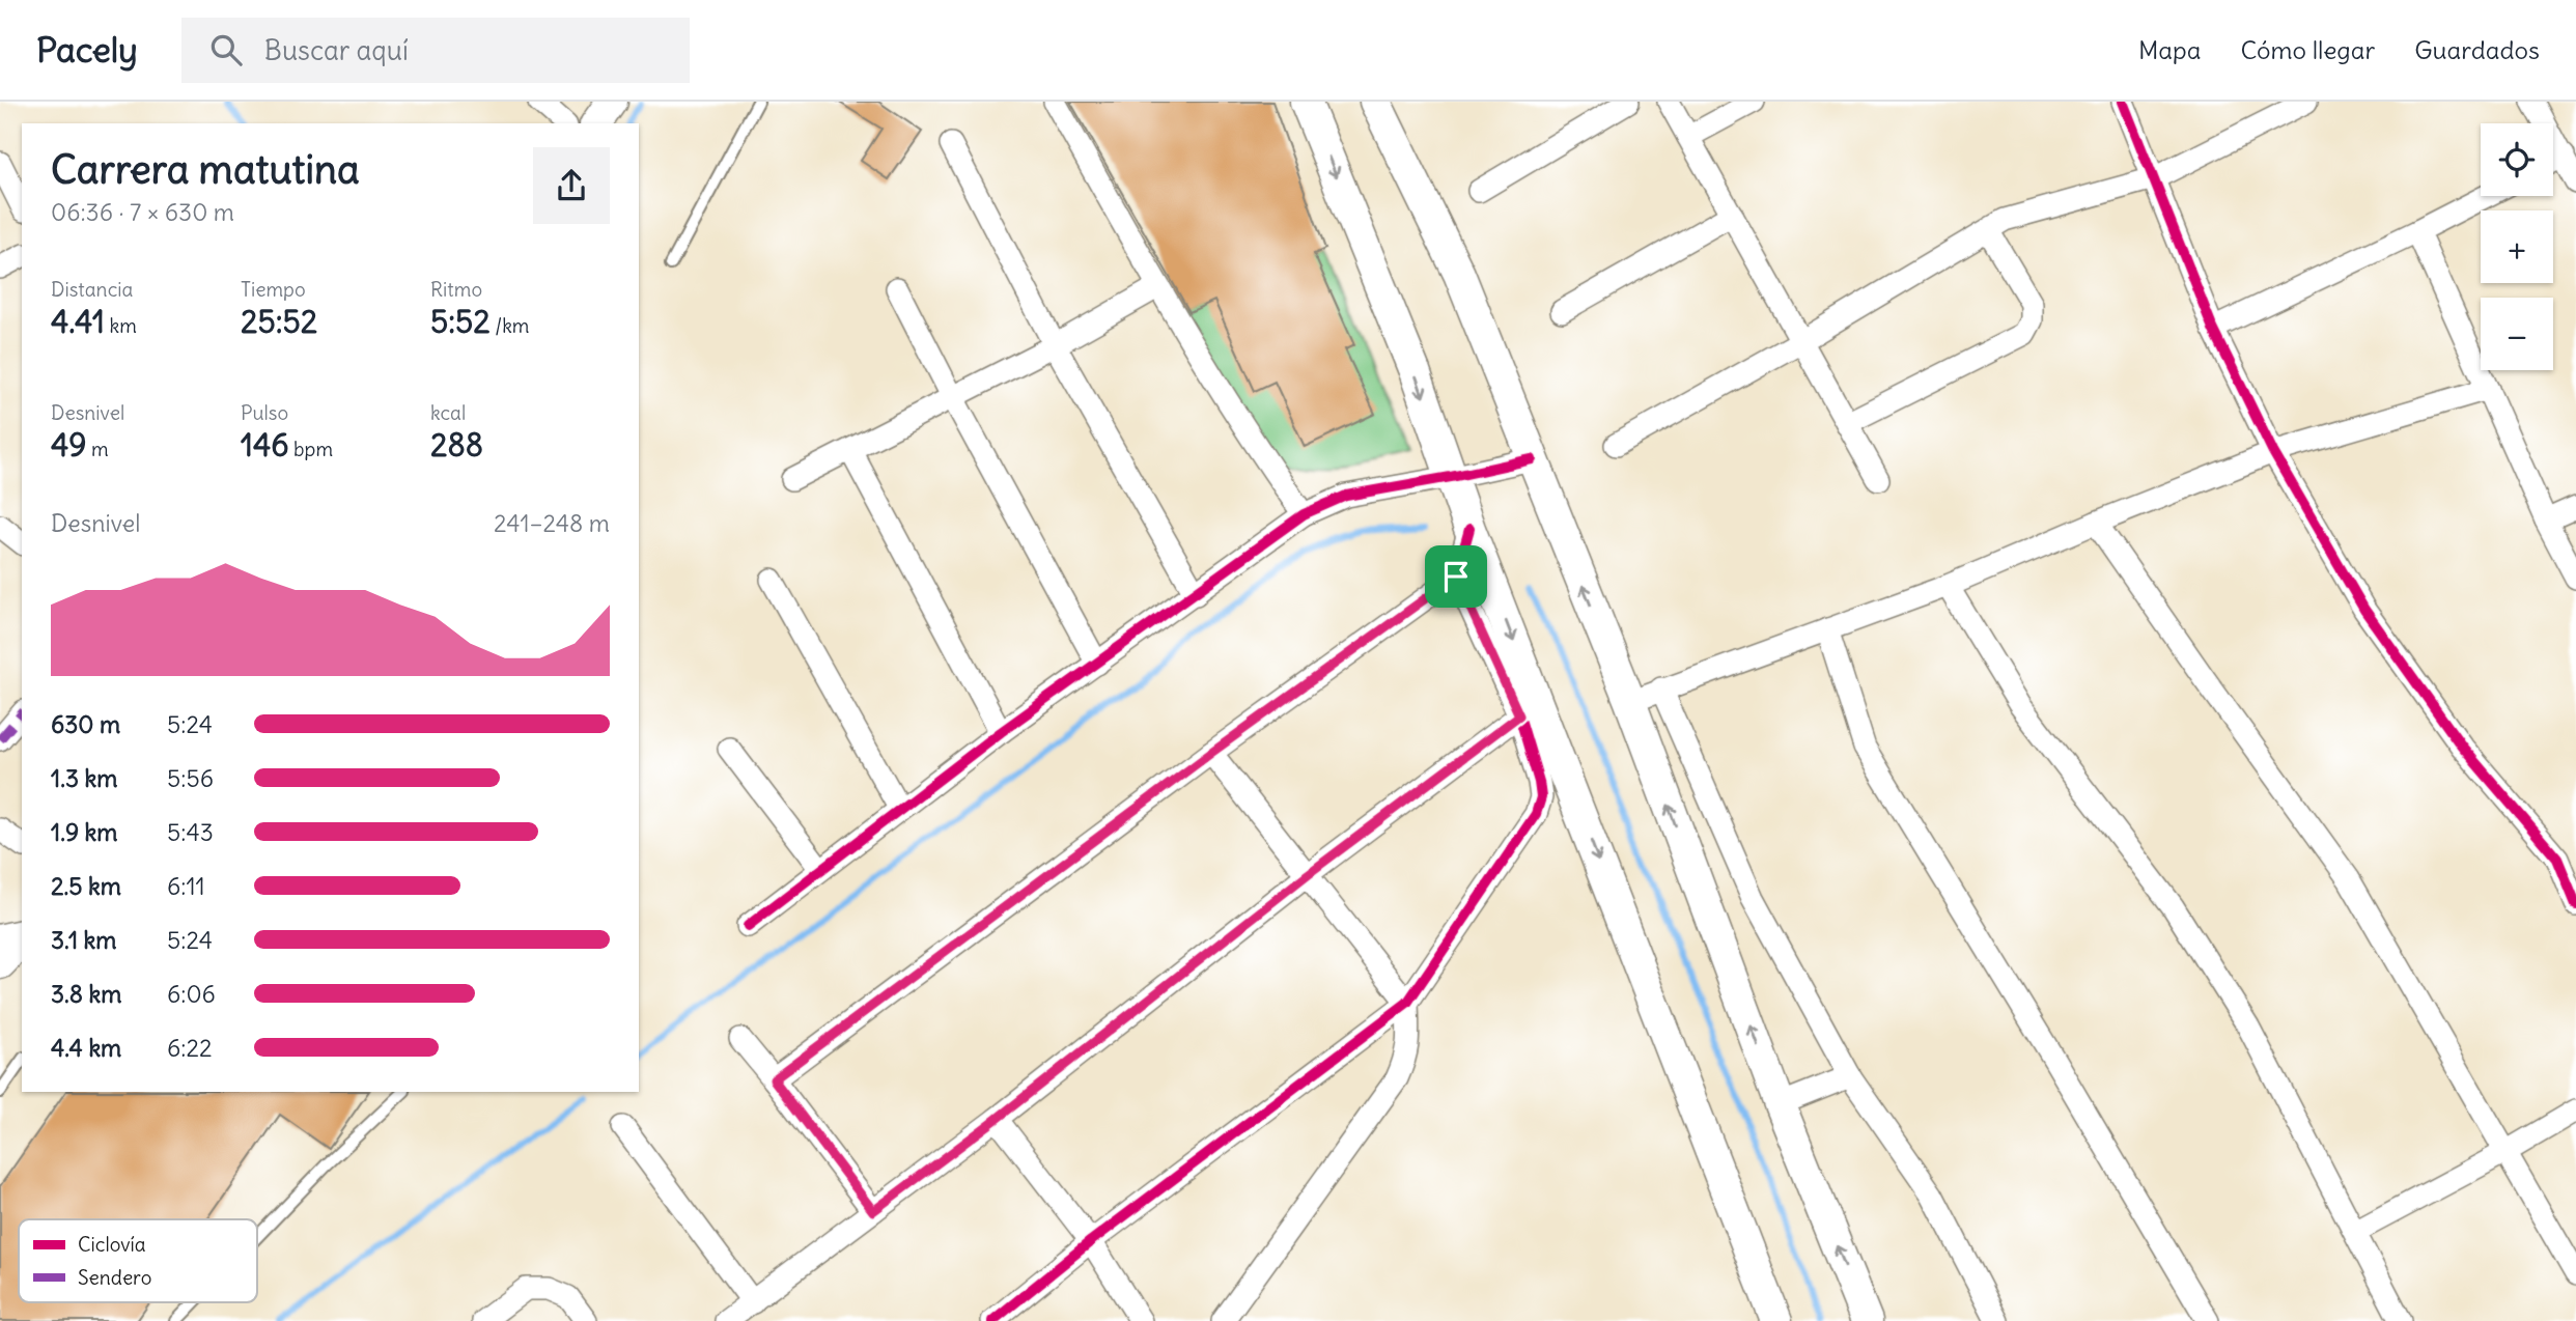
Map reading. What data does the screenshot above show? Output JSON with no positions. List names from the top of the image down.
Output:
{
  "legend": ["Ciclovía", "Sendero"],
  "page": {
    "header": "Pacely",
    "search": "Buscar aquí",
    "nav": ["Mapa", "Cómo llegar", "Guardados"],
    "map_buttons": ["+", "−"],
    "heading": ["Carrera matutina", "06:36 · 7 × 630 m"],
    "stats": [
      ["Distancia", "4.41 km"],
      ["Tiempo", "25:52"],
      ["Ritmo", "5:52 /km"],
      ["Desnivel", "49 m"],
      ["Pulso", "146 bpm"],
      ["kcal", "288"]
    ],
    "chart": ["Desnivel", "241–248 m"],
    "list": [
      {
        "name": "630 m",
        "note": "5:24"
      },
      {
        "name": "1.3 km",
        "note": "5:56"
      },
      {
        "name": "1.9 km",
        "note": "5:43"
      },
      {
        "name": "2.5 km",
        "note": "6:11"
      },
      {
        "name": "3.1 km",
        "note": "5:24"
      },
      {
        "name": "3.8 km",
        "note": "6:06"
      },
      {
        "name": "4.4 km",
        "note": "6:22"
      }
    ]
  }
}
